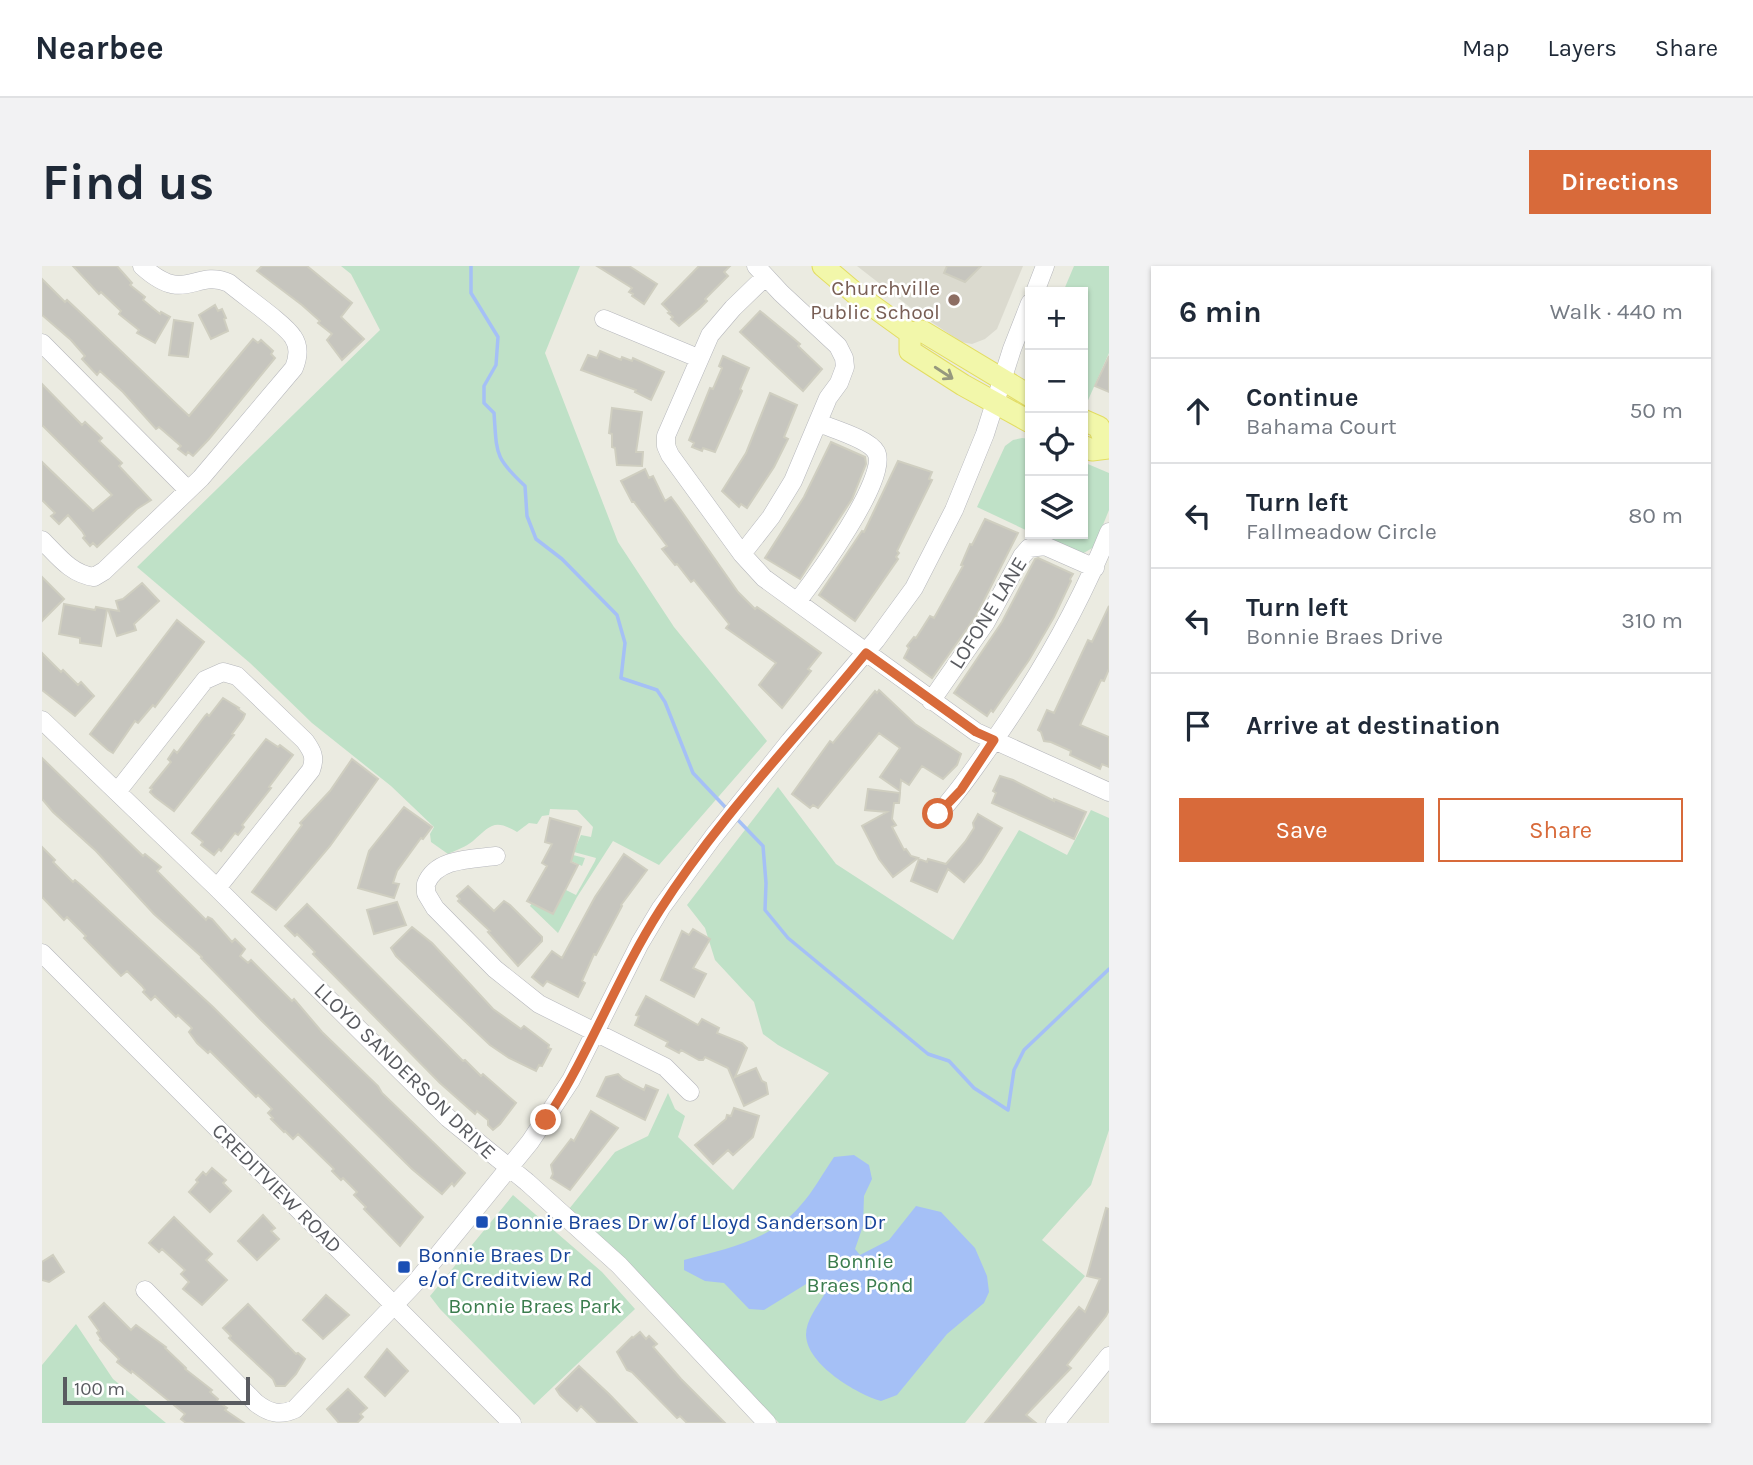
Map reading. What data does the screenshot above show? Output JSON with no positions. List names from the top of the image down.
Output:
{
  "streets": {
    "street": ["LOFONE LANE", "LLOYD SANDERSON DRIVE", "CREDITVIEW ROAD"]
  },
  "parks": ["Bonnie Braes Pond", "Bonnie Braes Park"],
  "places": {
    "other": ["Churchville Public School"],
    "transit": ["Bonnie Braes Dr w/of Lloyd Sanderson Dr", "Bonnie Braes Dr e/of Creditview Rd"]
  },
  "scale_bar": "100 m",
  "page": {
    "header": "Nearbee",
    "nav": ["Map", "Layers", "Share"],
    "buttons": [
      "Directions",
      ["Save", "Share"]
    ],
    "title": "Find us",
    "heading": ["6 min", "Walk · 440 m"],
    "map_buttons": ["+", "−"],
    "list": [
      ["Continue", "Bahama Court", "50 m"],
      ["Turn left", "Fallmeadow Circle", "80 m"],
      ["Turn left", "Bonnie Braes Drive", "310 m"],
      "Arrive at destination"
    ],
    "scale": "100 m"
  }
}
